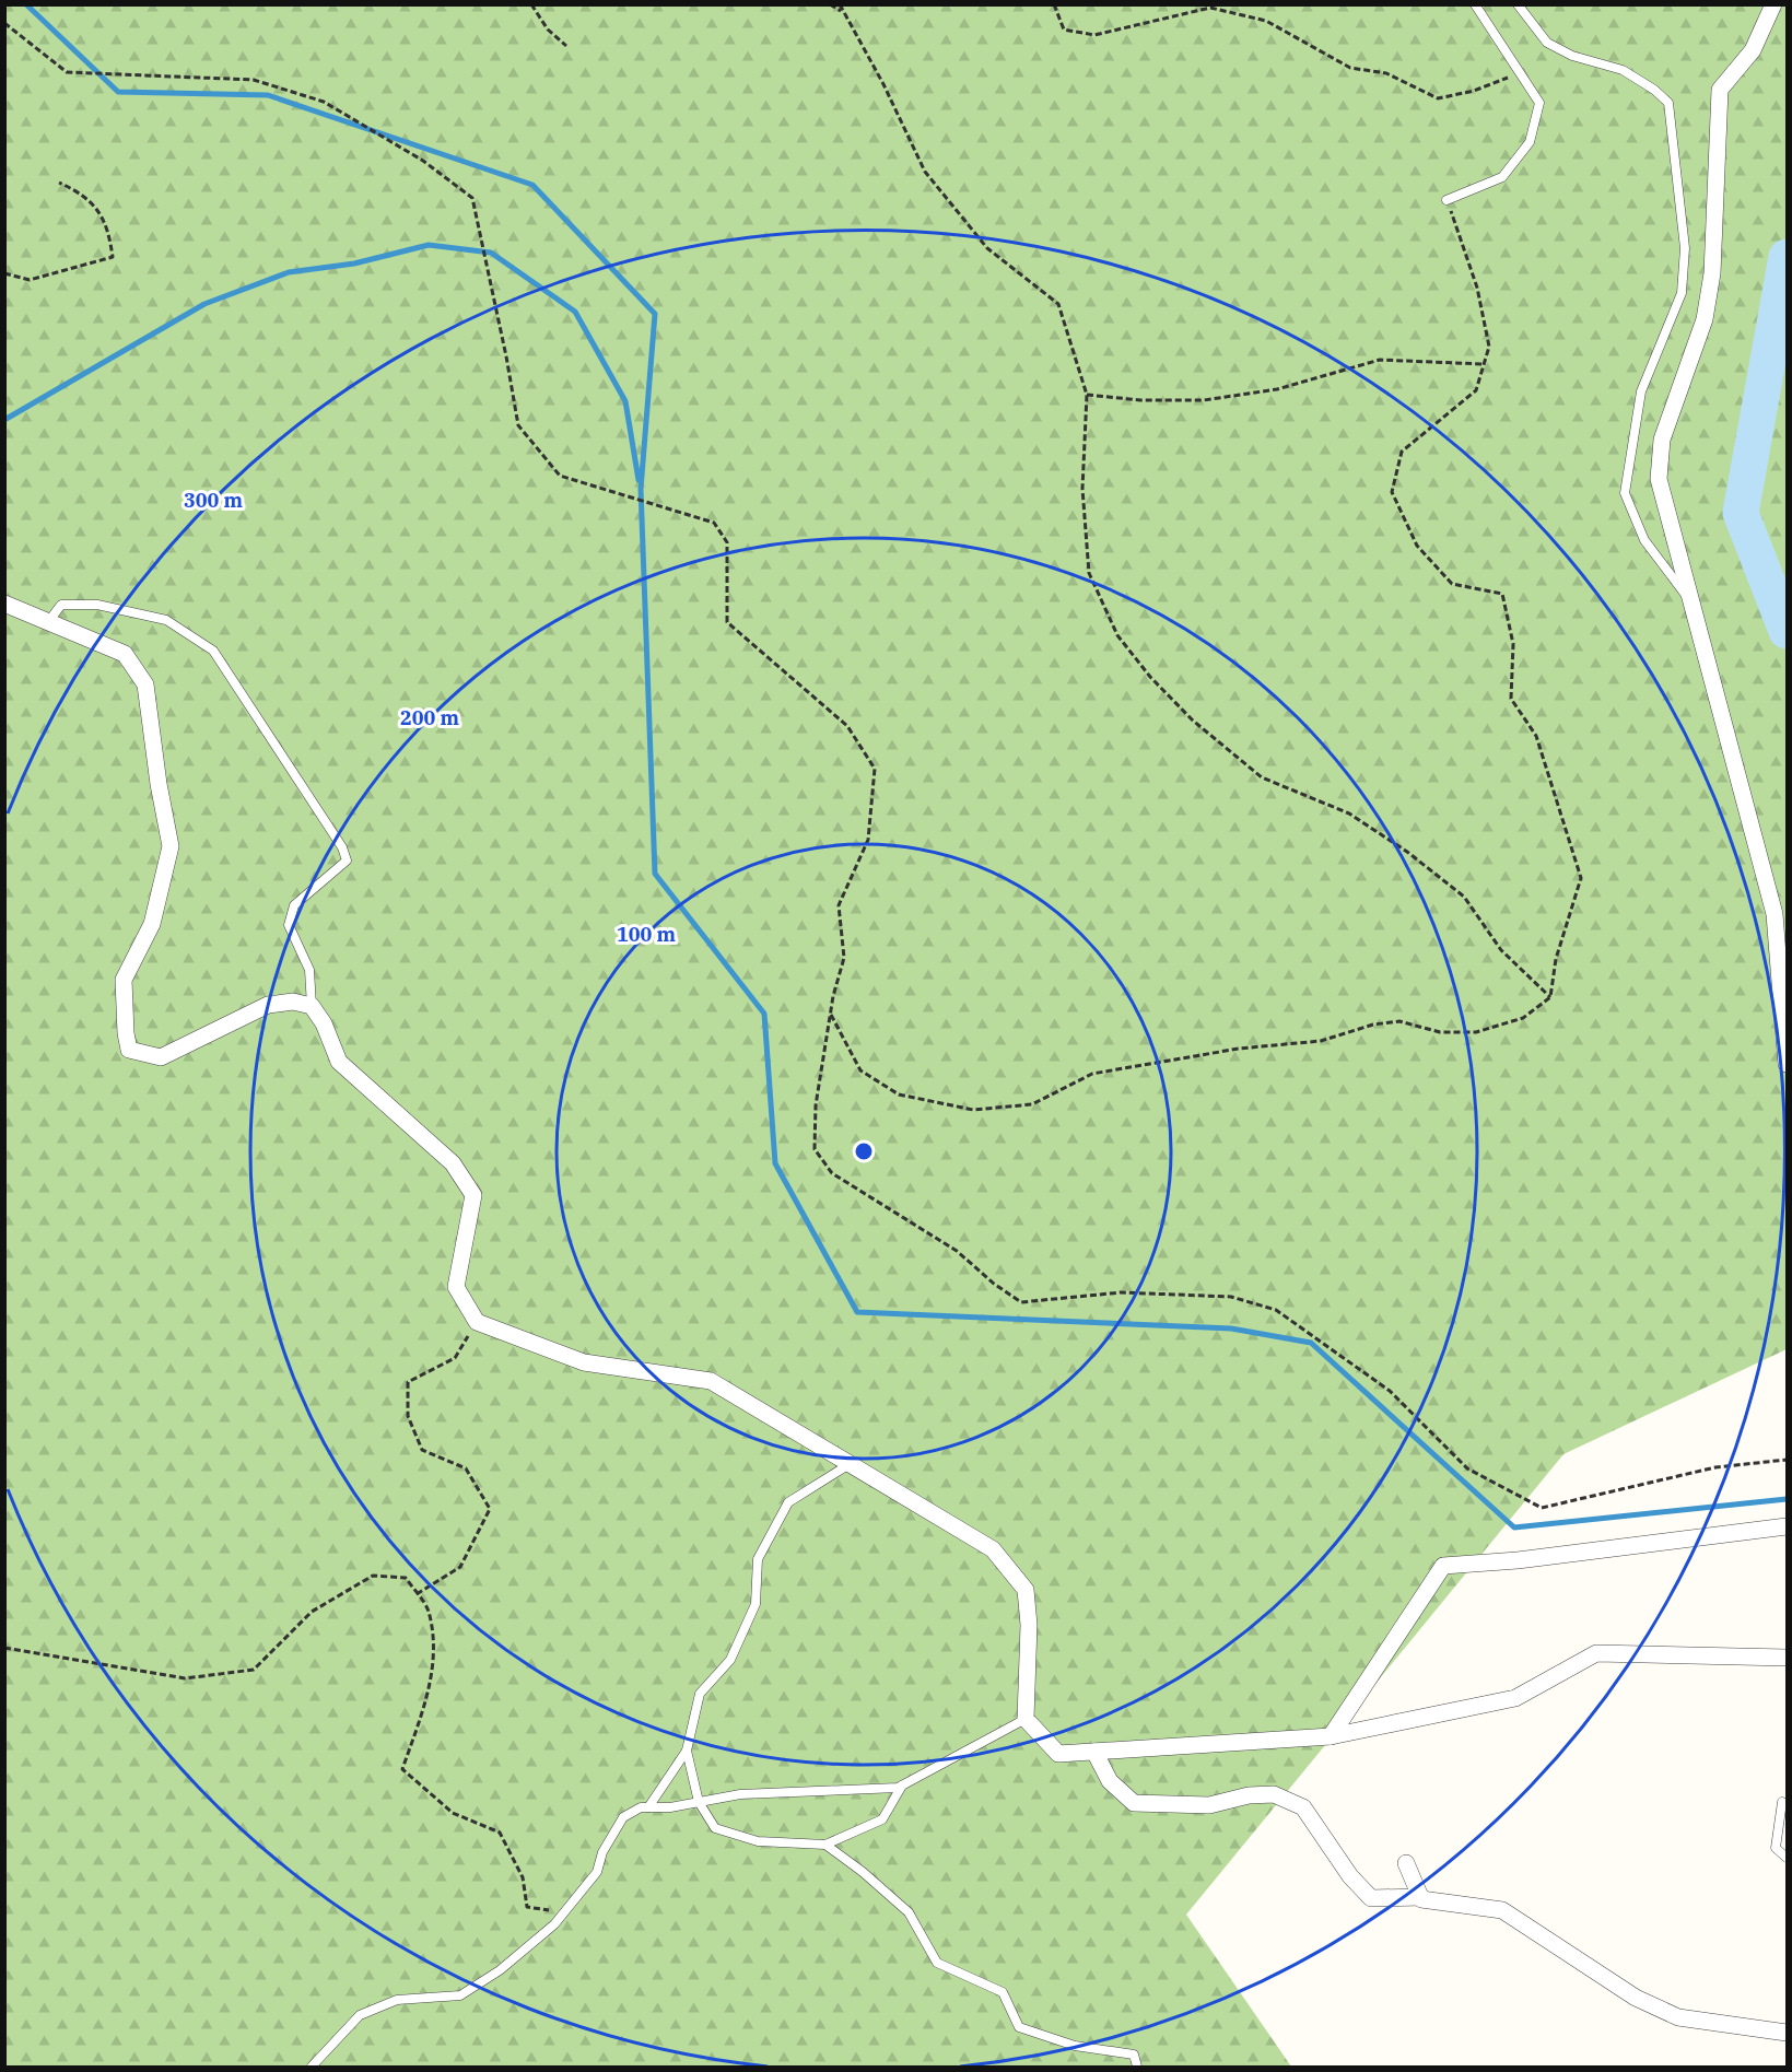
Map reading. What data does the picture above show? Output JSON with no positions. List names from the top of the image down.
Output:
{
  "rings": ["300 m", "200 m", "100 m"]
}
